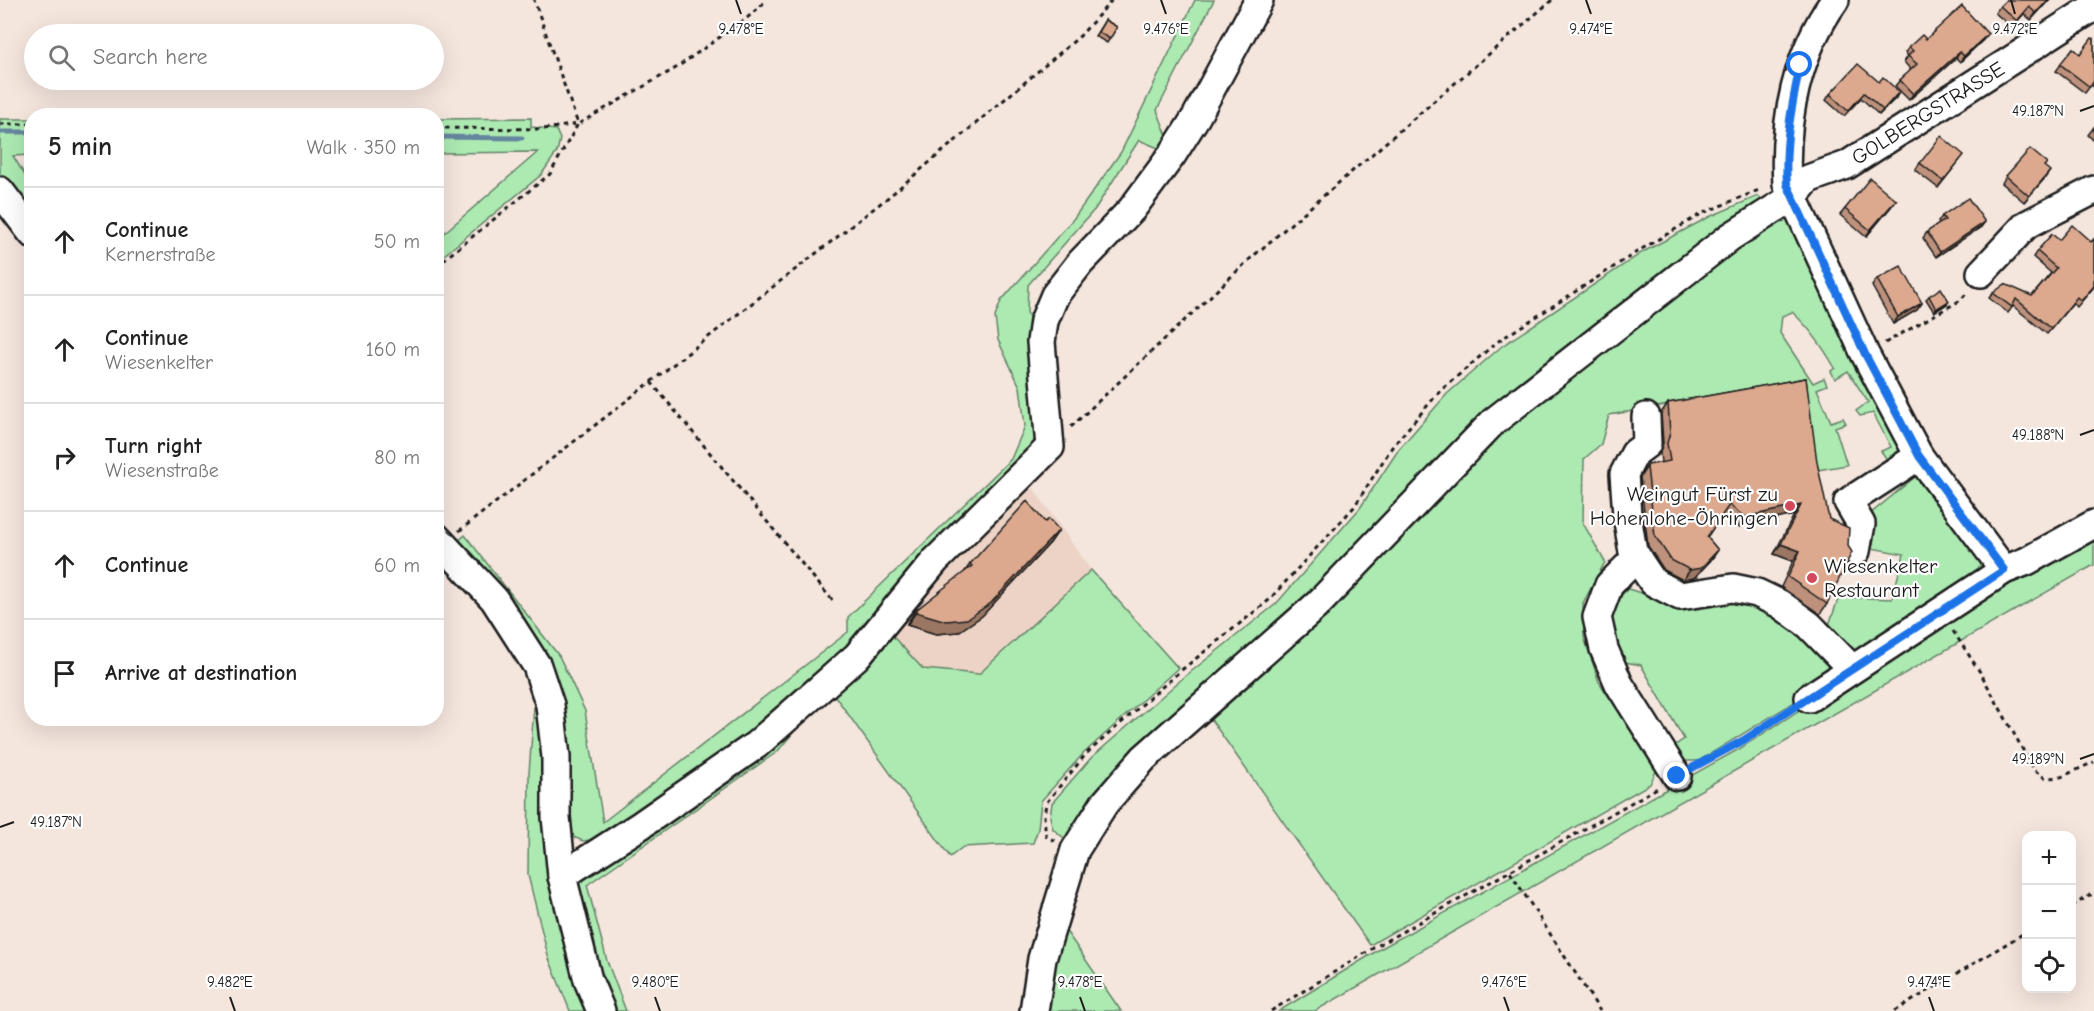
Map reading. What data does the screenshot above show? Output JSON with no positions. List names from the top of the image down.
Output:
{
  "streets": {
    "street": ["GOLBERGSTRASSE"]
  },
  "places": ["Weingut Fürst zu Hohenlohe-Öhringen", "Wiesenkelter Restaurant"],
  "page": {
    "search": "Search here",
    "heading": ["5 min", "Walk · 350 m"],
    "list": [
      ["Continue", "Kernerstraße", "50 m"],
      ["Continue", "Wiesenkelter", "160 m"],
      ["Turn right", "Wiesenstraße", "80 m"],
      ["Continue", "60 m"],
      "Arrive at destination"
    ],
    "map_buttons": ["+", "−"]
  },
  "coordinates": [
    "9.478°E",
    "9.476°E",
    "9.474°E",
    "9.472°E",
    "49.187°N",
    "49.188°N",
    "49.189°N",
    "9.482°E",
    "9.480°E"
  ]
}
